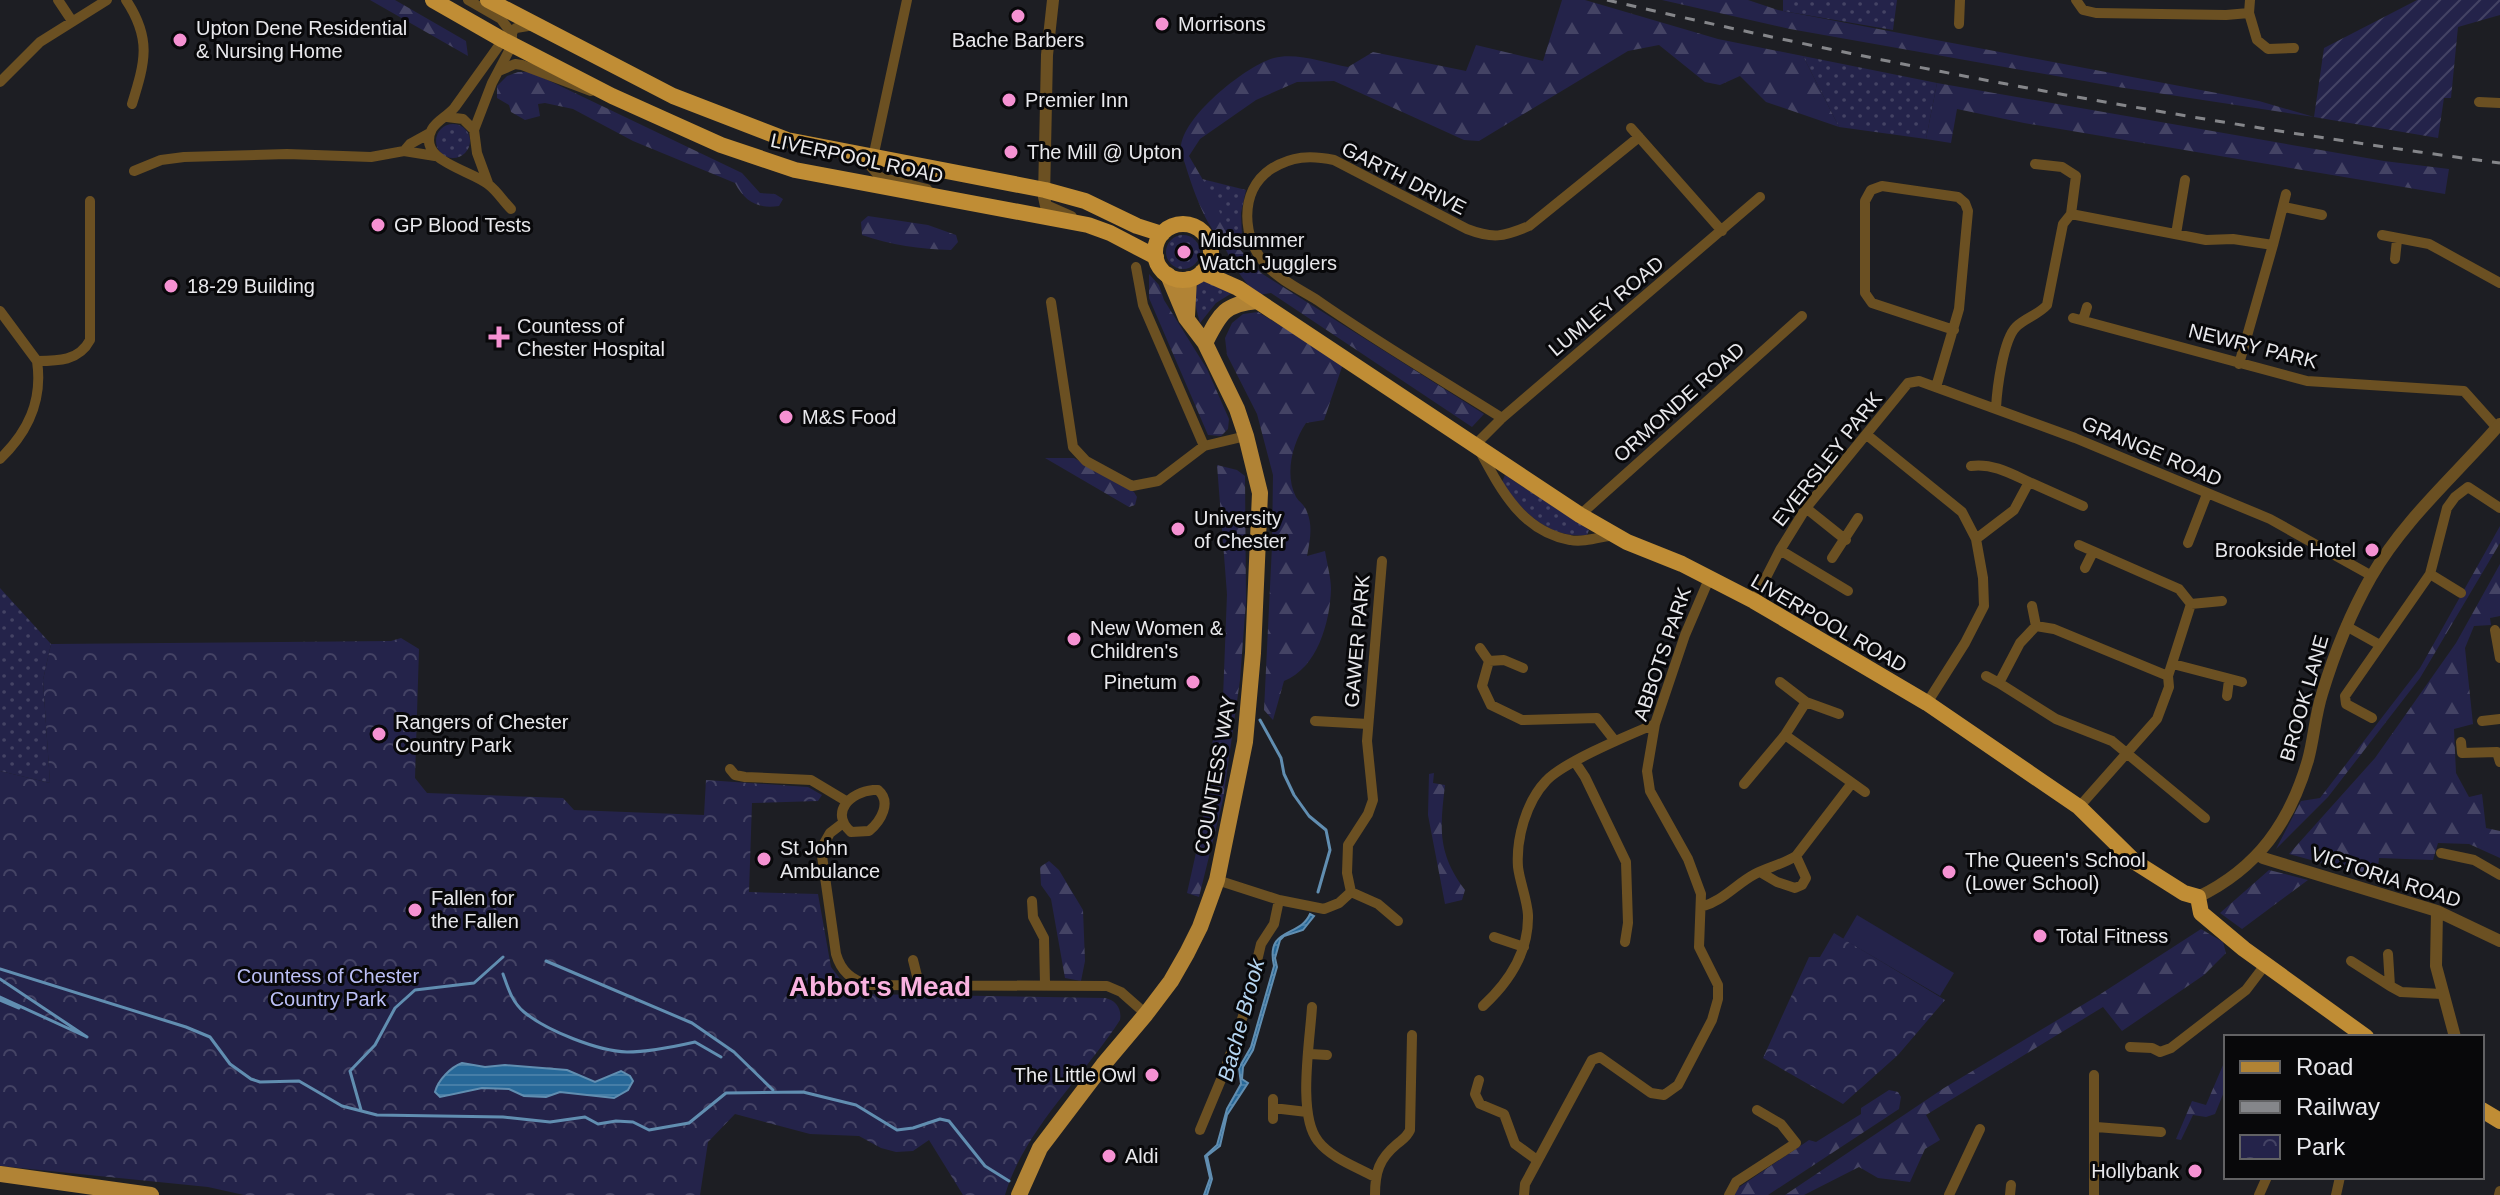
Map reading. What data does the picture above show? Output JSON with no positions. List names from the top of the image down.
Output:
{
  "streets": {
    "highway": ["LIVERPOOL ROAD"],
    "main road": ["COUNTESS WAY"],
    "street": [
      "GARTH DRIVE",
      "LUMLEY ROAD",
      "NEWRY PARK",
      "ORMONDE ROAD",
      "GRANGE ROAD",
      "EVERSLEY PARK",
      "GAWER PARK",
      "ABBOTS PARK",
      "BROOK LANE",
      "VICTORIA ROAD"
    ]
  },
  "crossings": [
    ["LIVERPOOL ROAD", "LUMLEY ROAD"],
    ["LIVERPOOL ROAD", "ORMONDE ROAD"],
    ["LIVERPOOL ROAD", "EVERSLEY PARK"],
    ["LIVERPOOL ROAD", "ABBOTS PARK"],
    ["LIVERPOOL ROAD", "BROOK LANE"],
    ["LIVERPOOL ROAD", "COUNTESS WAY"],
    ["GARTH DRIVE", "LUMLEY ROAD"],
    ["NEWRY PARK", "BROOK LANE"],
    ["GRANGE ROAD", "EVERSLEY PARK"],
    ["GRANGE ROAD", "BROOK LANE"],
    ["BROOK LANE", "VICTORIA ROAD"]
  ],
  "districts": ["Abbot's Mead"],
  "water": ["Bache Brook"],
  "parks": ["Countess of Chester Country Park"],
  "places": {
    "other": [
      "Bache Barbers",
      "Morrisons",
      "Upton Dene Residential & Nursing Home",
      "Premier Inn",
      "The Mill @ Upton",
      "GP Blood Tests",
      "Midsummer Watch Jugglers",
      "18-29 Building",
      "M&S Food",
      "University of Chester",
      "Brookside Hotel",
      "New Women & Children's",
      "Pinetum",
      "Rangers of Chester Country Park",
      "St John Ambulance",
      "The Queen's School (Lower School)",
      "Fallen for the Fallen",
      "Total Fitness",
      "The Little Owl",
      "Aldi",
      "Hollybank"
    ],
    "health": ["Countess of Chester Hospital"]
  },
  "legend": ["Road", "Railway", "Park"]
}
